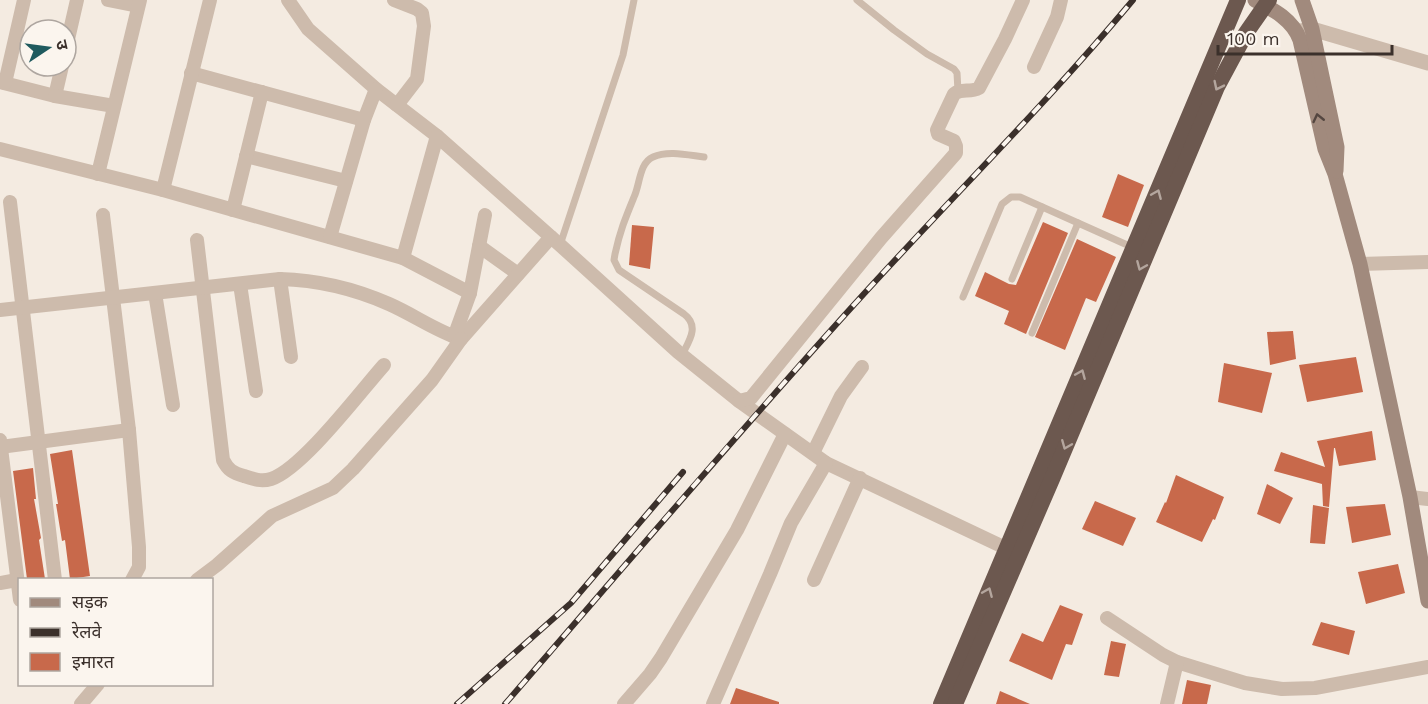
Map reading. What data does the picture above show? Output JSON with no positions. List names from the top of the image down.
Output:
{
  "legend": ["सड़क", "रेलवे", "इमारत"],
  "scale_bar": "100 m",
  "north": "right"
}
